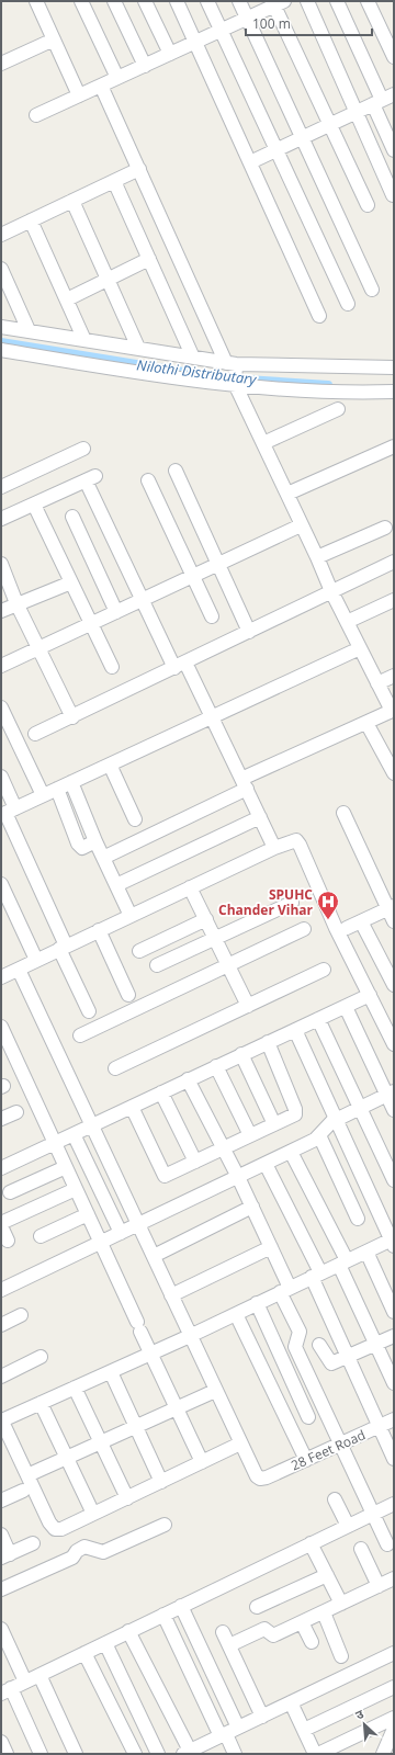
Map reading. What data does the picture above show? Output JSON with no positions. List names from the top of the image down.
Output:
{
  "streets": {
    "street": ["28 Feet Road"]
  },
  "water": ["Nilothi Distributary"],
  "places": {
    "hospital": ["SPUHC Chander Vihar"]
  },
  "scale_bar": "100 m",
  "north": "top left"
}
